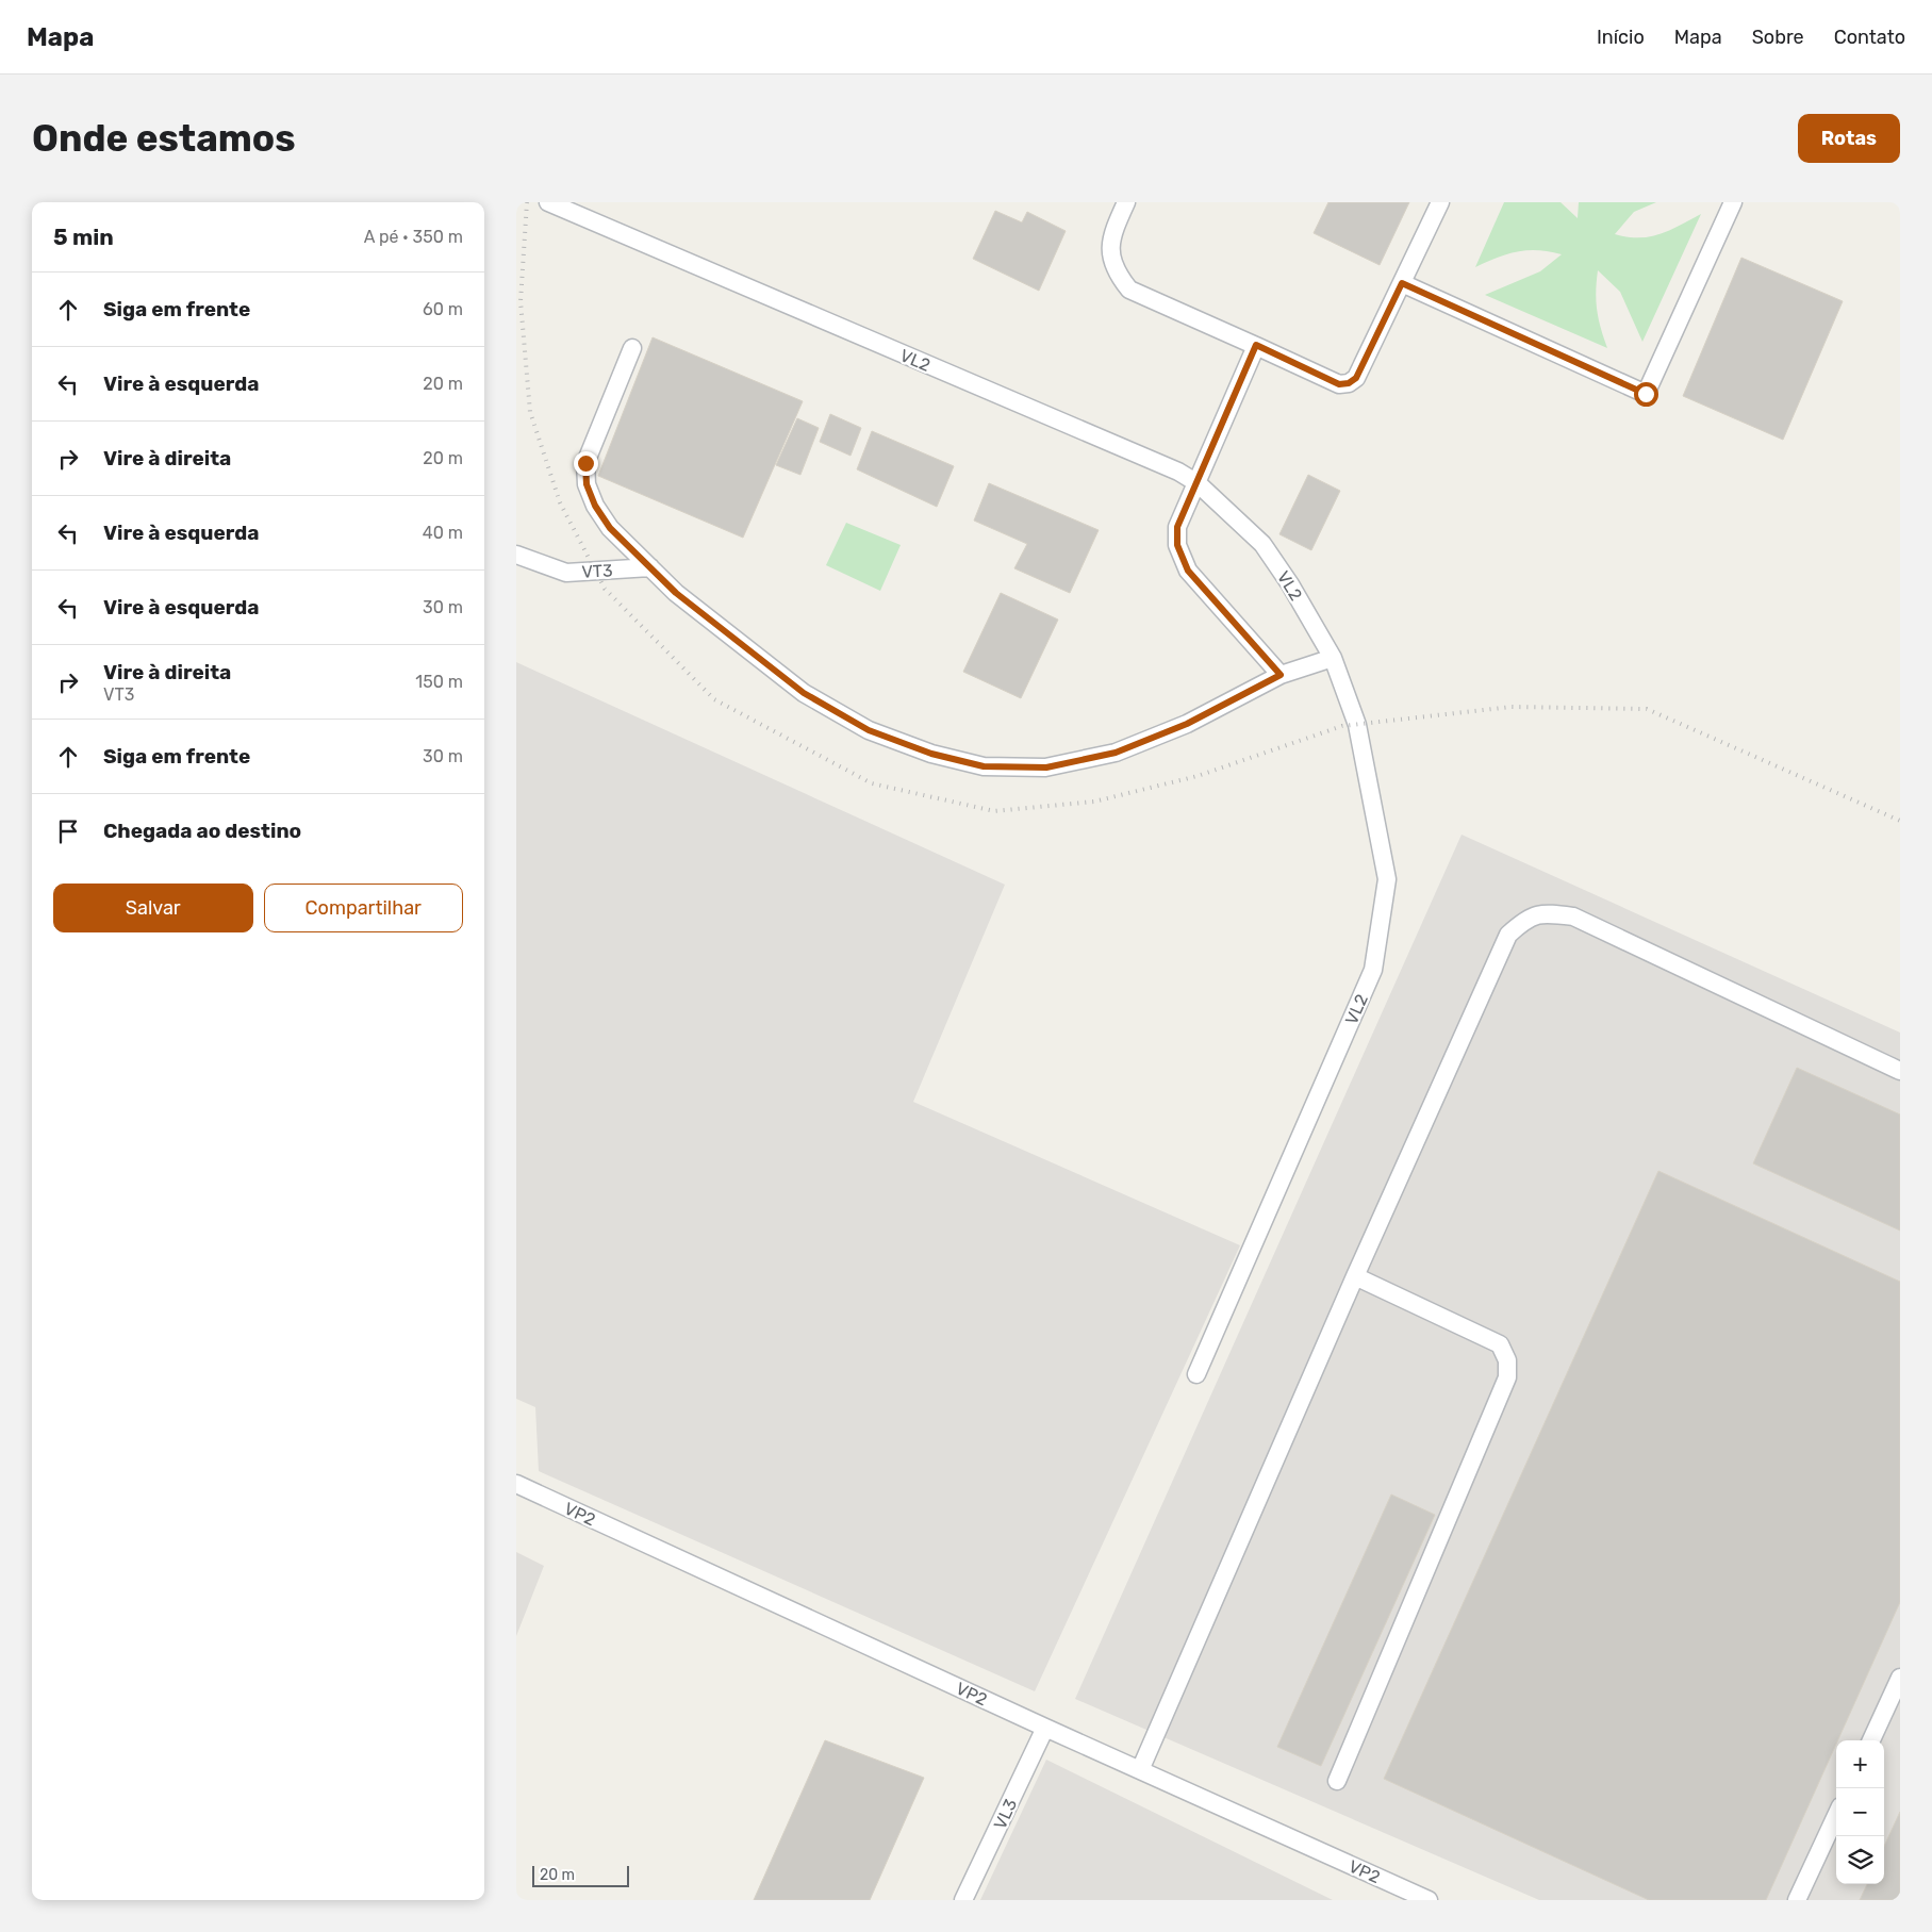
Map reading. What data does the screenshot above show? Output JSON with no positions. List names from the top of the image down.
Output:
{
  "streets": {
    "lane": [
      "VL2",
      "VT3",
      "VP2",
      "VL3"
    ]
  },
  "crossings": [
    ["VP2", "VL3"]
  ],
  "scale_bar": "20 m",
  "page": {
    "header": "Mapa",
    "nav": [
      "Início",
      "Mapa",
      "Sobre",
      "Contato"
    ],
    "buttons": [
      "Rotas",
      ["Salvar", "Compartilhar"]
    ],
    "title": "Onde estamos",
    "heading": ["5 min", "A pé · 350 m"],
    "list": [
      ["Siga em frente", "60 m"],
      ["Vire à esquerda", "20 m"],
      ["Vire à direita", "20 m"],
      ["Vire à esquerda", "40 m"],
      ["Vire à esquerda", "30 m"],
      ["Vire à direita", "VT3", "150 m"],
      ["Siga em frente", "30 m"],
      "Chegada ao destino"
    ],
    "map_buttons": ["+", "−"],
    "scale": "20 m"
  }
}
